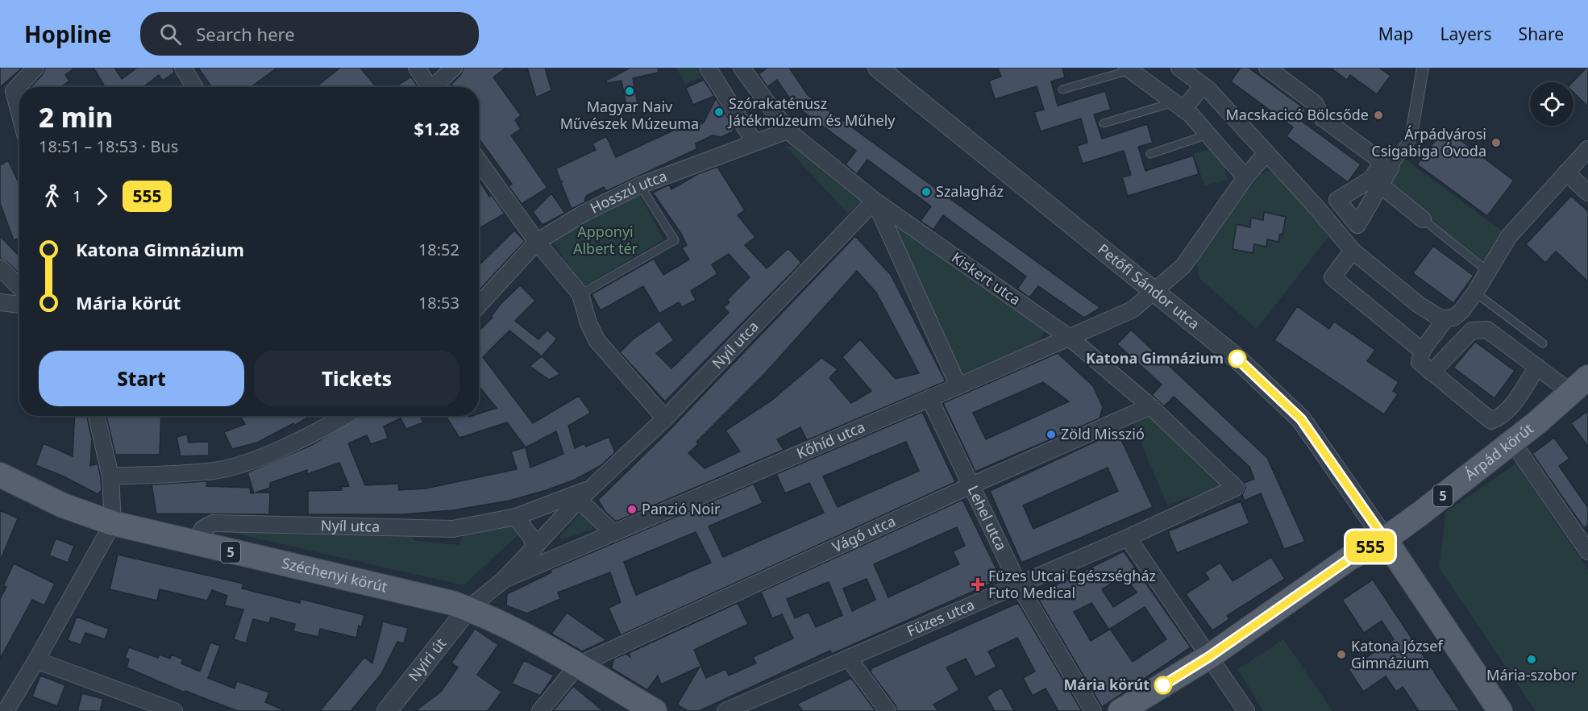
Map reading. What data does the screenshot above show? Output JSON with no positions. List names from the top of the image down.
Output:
{
  "streets": {
    "main road": ["Árpád körút", "5", "Széchenyi körút"],
    "street": [
      "Hosszú utca",
      "Kiskert utca",
      "Petőfi Sándor utca",
      "Nyíl utca",
      "Kőhíd utca",
      "Lehel utca",
      "Vágó utca",
      "Füzes utca",
      "Nyíri út"
    ]
  },
  "crossings": [
    ["Hosszú utca", "Kiskert utca"],
    ["Kiskert utca", "Nyíl utca"],
    ["Kiskert utca", "Kőhíd utca"],
    ["Kiskert utca", "Vágó utca"],
    ["Kiskert utca", "Füzes utca"],
    ["Petőfi Sándor utca", "Kőhíd utca"],
    ["Petőfi Sándor utca", "Árpád körút"],
    ["Petőfi Sándor utca", "5"],
    ["Nyíl utca", "Kőhíd utca"],
    ["Nyíl utca", "Széchenyi körút"],
    ["Nyíl utca", "Nyíri út"],
    ["Kőhíd utca", "Lehel utca"],
    ["Árpád körút", "5"],
    ["Lehel utca", "Vágó utca"],
    ["Lehel utca", "Füzes utca"],
    ["Vágó utca", "Széchenyi körút"],
    ["Széchenyi körút", "Nyíri út"]
  ],
  "parks": ["Apponyi Albert tér"],
  "places": {
    "other": [
      "Magyar Naiv Művészek Múzeuma",
      "Szórakaténusz Játékmúzeum és Műhely",
      "Macskacicó Bölcsőde",
      "Árpádvárosi Csigabiga Óvoda",
      "Szalagház",
      "Katona Gimnázium",
      "Zöld Misszió",
      "Panzió Noir",
      "Katona József Gimnázium",
      "Mária-szobor",
      "Mária körút"
    ],
    "health": ["Füzes Utcai Egészségház Futo Medical"]
  },
  "lines": ["bus line 555"],
  "page": {
    "header": "Hopline",
    "search": "Search here",
    "nav": ["Map", "Layers", "Share"],
    "on_map": "555",
    "heading": ["2 min", "18:51 – 18:53 · Bus", "$1.28"],
    "legs": ["1", "555"],
    "list": [
      {
        "name": "Katona Gimnázium",
        "value": "18:52"
      },
      {
        "name": "Mária körút",
        "value": "18:53"
      }
    ],
    "buttons": ["Start", "Tickets"]
  }
}
